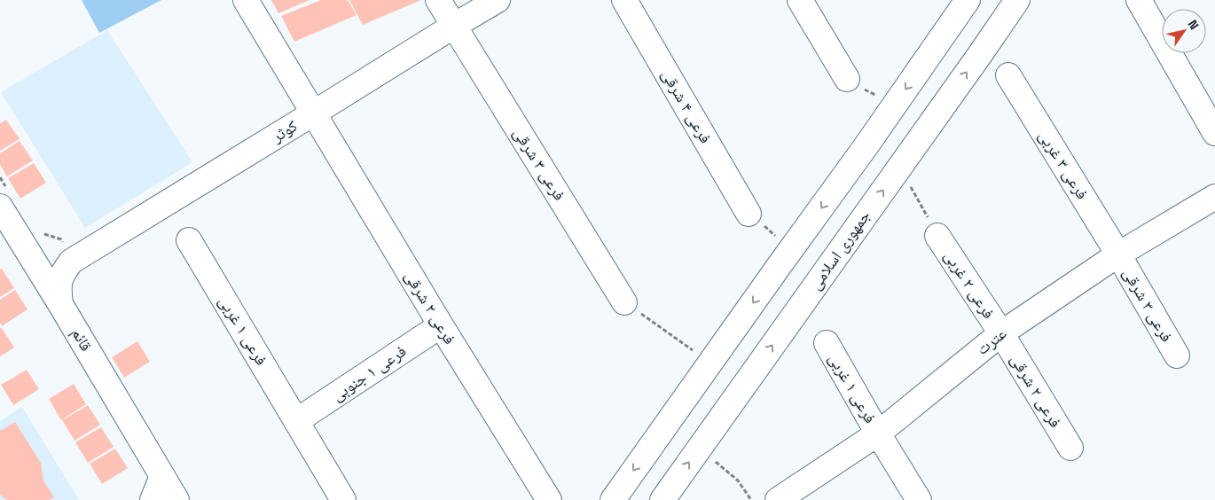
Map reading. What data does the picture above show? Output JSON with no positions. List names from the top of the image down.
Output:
{
  "streets": {
    "street": [
      "فرعی ۴ شرقی",
      "کوثر",
      "فرعی ۳ شرقی",
      "فرعی ۳ غربی",
      "جمهوری اسلامی",
      "فرعی ۲ غربی",
      "فرعی ۲ شرقی",
      "فرعی ۱ غربی",
      "قائم",
      "عترت",
      "فرعی ۱ جنوبی"
    ]
  },
  "crossings": [
    ["کوثر", "فرعی ۳ شرقی"],
    ["کوثر", "فرعی ۲ شرقی"],
    ["فرعی ۳ شرقی", "فرعی ۳ غربی"],
    ["فرعی ۳ شرقی", "عترت"],
    ["فرعی ۳ غربی", "عترت"],
    ["فرعی ۲ غربی", "فرعی ۲ شرقی"],
    ["فرعی ۲ غربی", "عترت"],
    ["فرعی ۲ شرقی", "عترت"],
    ["فرعی ۲ شرقی", "فرعی ۱ جنوبی"],
    ["فرعی ۱ غربی", "عترت"],
    ["فرعی ۱ غربی", "فرعی ۱ جنوبی"]
  ],
  "north": "top right"
}
